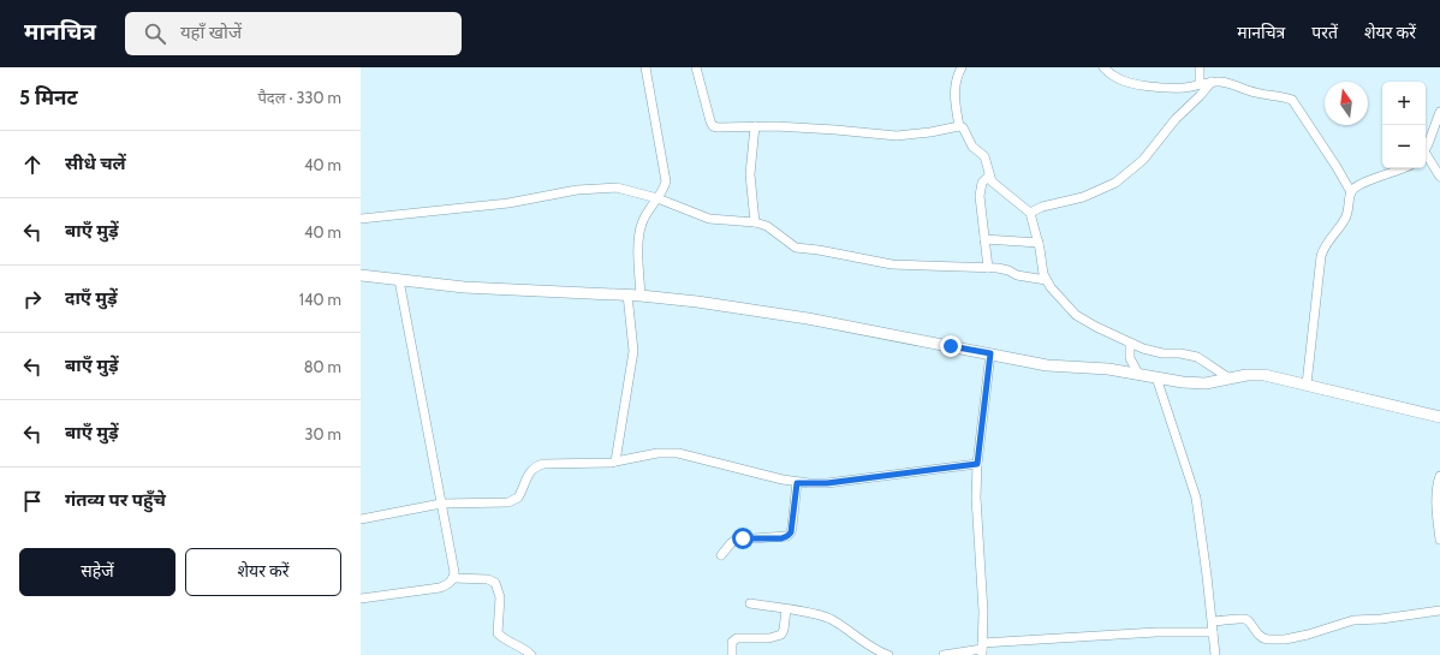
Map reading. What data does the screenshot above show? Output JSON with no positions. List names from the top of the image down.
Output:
{
  "north": "top",
  "page": {
    "header": "मानचित्र",
    "search": "यहाँ खोजें",
    "nav": ["मानचित्र", "परतें", "शेयर करें"],
    "heading": ["5 मिनट", "पैदल · 330 m"],
    "map_buttons": ["+", "−"],
    "list": [
      ["सीधे चलें", "40 m"],
      ["बाएँ मुड़ें", "40 m"],
      ["दाएँ मुड़ें", "140 m"],
      ["बाएँ मुड़ें", "80 m"],
      ["बाएँ मुड़ें", "30 m"],
      "गंतव्य पर पहुँचे"
    ],
    "buttons": ["सहेजें", "शेयर करें"]
  }
}
